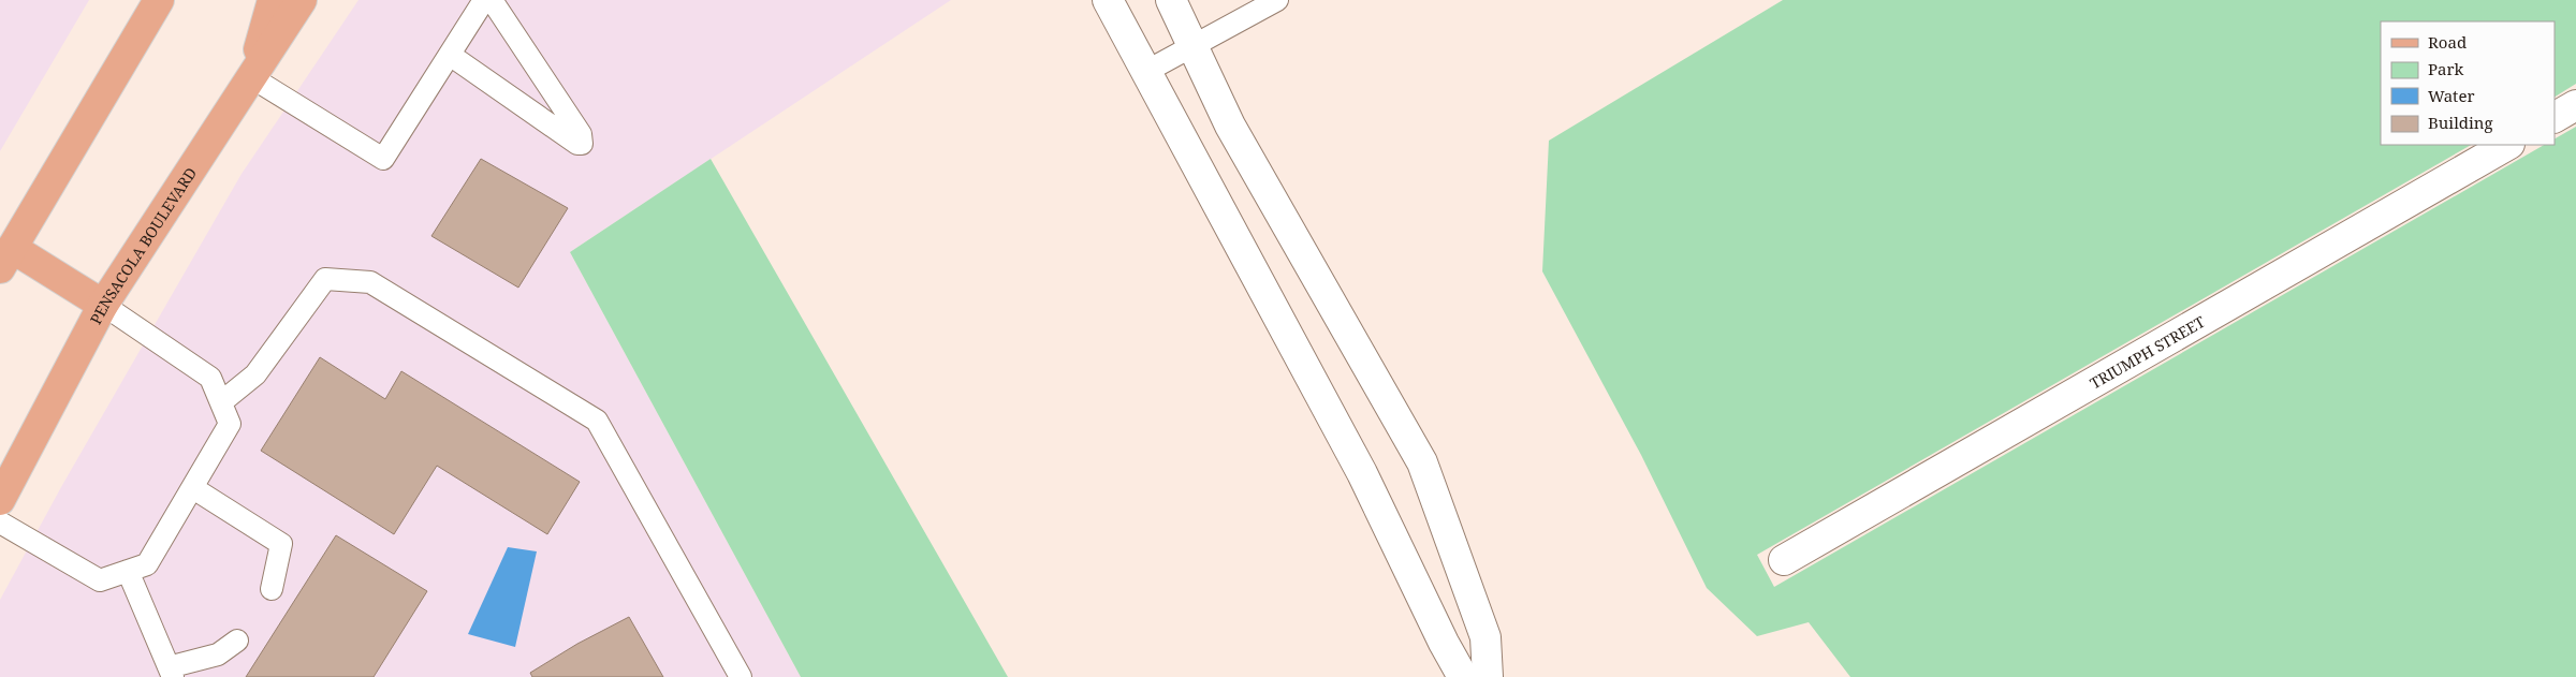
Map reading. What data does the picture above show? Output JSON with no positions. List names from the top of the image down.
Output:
{
  "streets": {
    "main road": ["PENSACOLA BOULEVARD"],
    "street": ["TRIUMPH STREET"]
  },
  "legend": [
    "Road",
    "Park",
    "Water",
    "Building"
  ]
}
